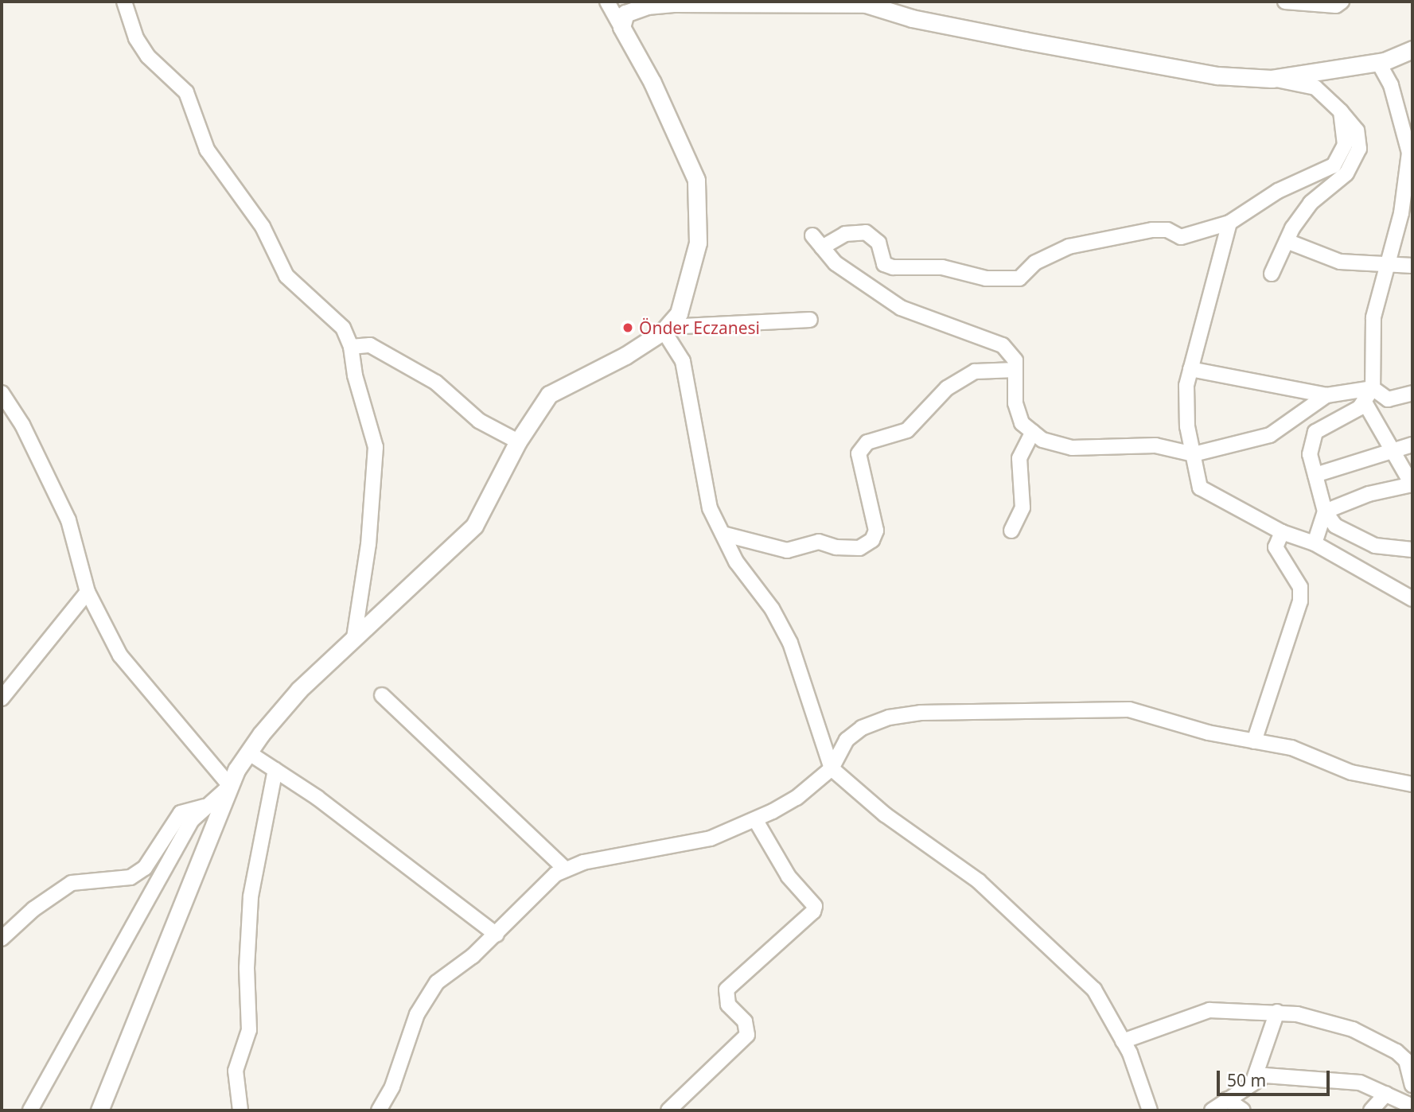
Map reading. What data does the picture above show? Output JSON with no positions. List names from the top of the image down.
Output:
{
  "places": ["Önder Eczanesi"],
  "scale_bar": "50 m"
}
